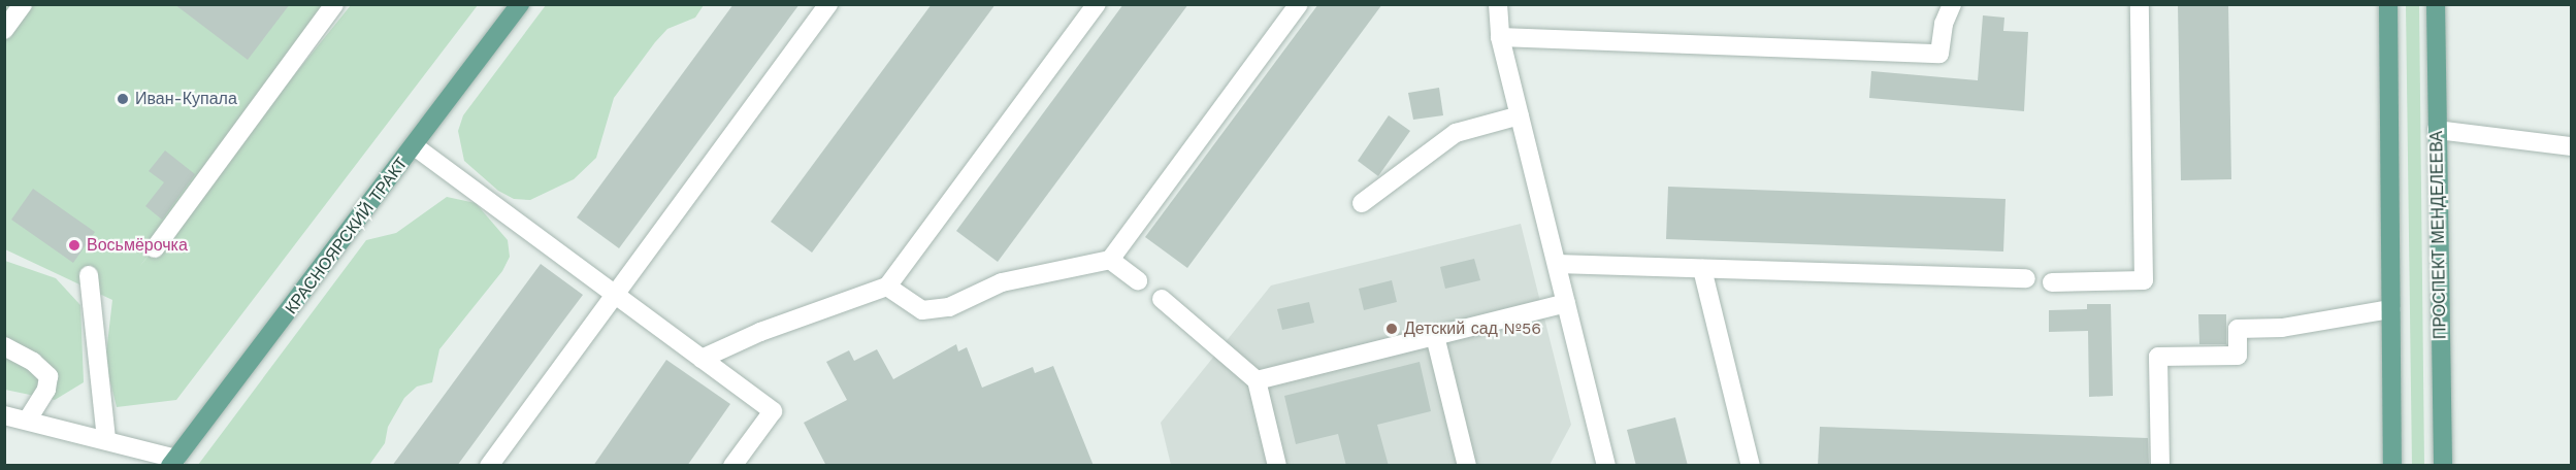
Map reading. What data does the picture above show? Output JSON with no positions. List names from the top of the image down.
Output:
{
  "streets": {
    "main road": ["ПРОСПЕКТ МЕНДЕЛЕЕВА", "КРАСНОЯРСКИЙ ТРАКТ"]
  },
  "places": ["Иван-Купала", "Восьмёрочка", "Детский сад №56"]
}
